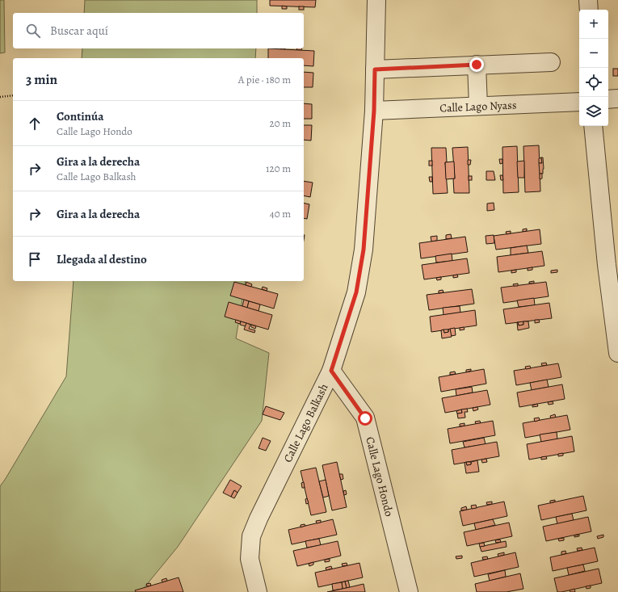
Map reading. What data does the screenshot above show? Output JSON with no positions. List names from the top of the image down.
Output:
{
  "streets": {
    "street": ["Calle Lago Nyass", "Calle Lago Balkash", "Calle Lago Hondo"]
  },
  "crossings": [
    ["Calle Lago Nyass", "Calle Lago Balkash"],
    ["Calle Lago Balkash", "Calle Lago Hondo"]
  ],
  "page": {
    "map_buttons": ["+", "−"],
    "search": "Buscar aquí",
    "heading": ["3 min", "A pie · 180 m"],
    "list": [
      ["Continúa", "Calle Lago Hondo", "20 m"],
      ["Gira a la derecha", "Calle Lago Balkash", "120 m"],
      ["Gira a la derecha", "40 m"],
      "Llegada al destino"
    ]
  }
}
